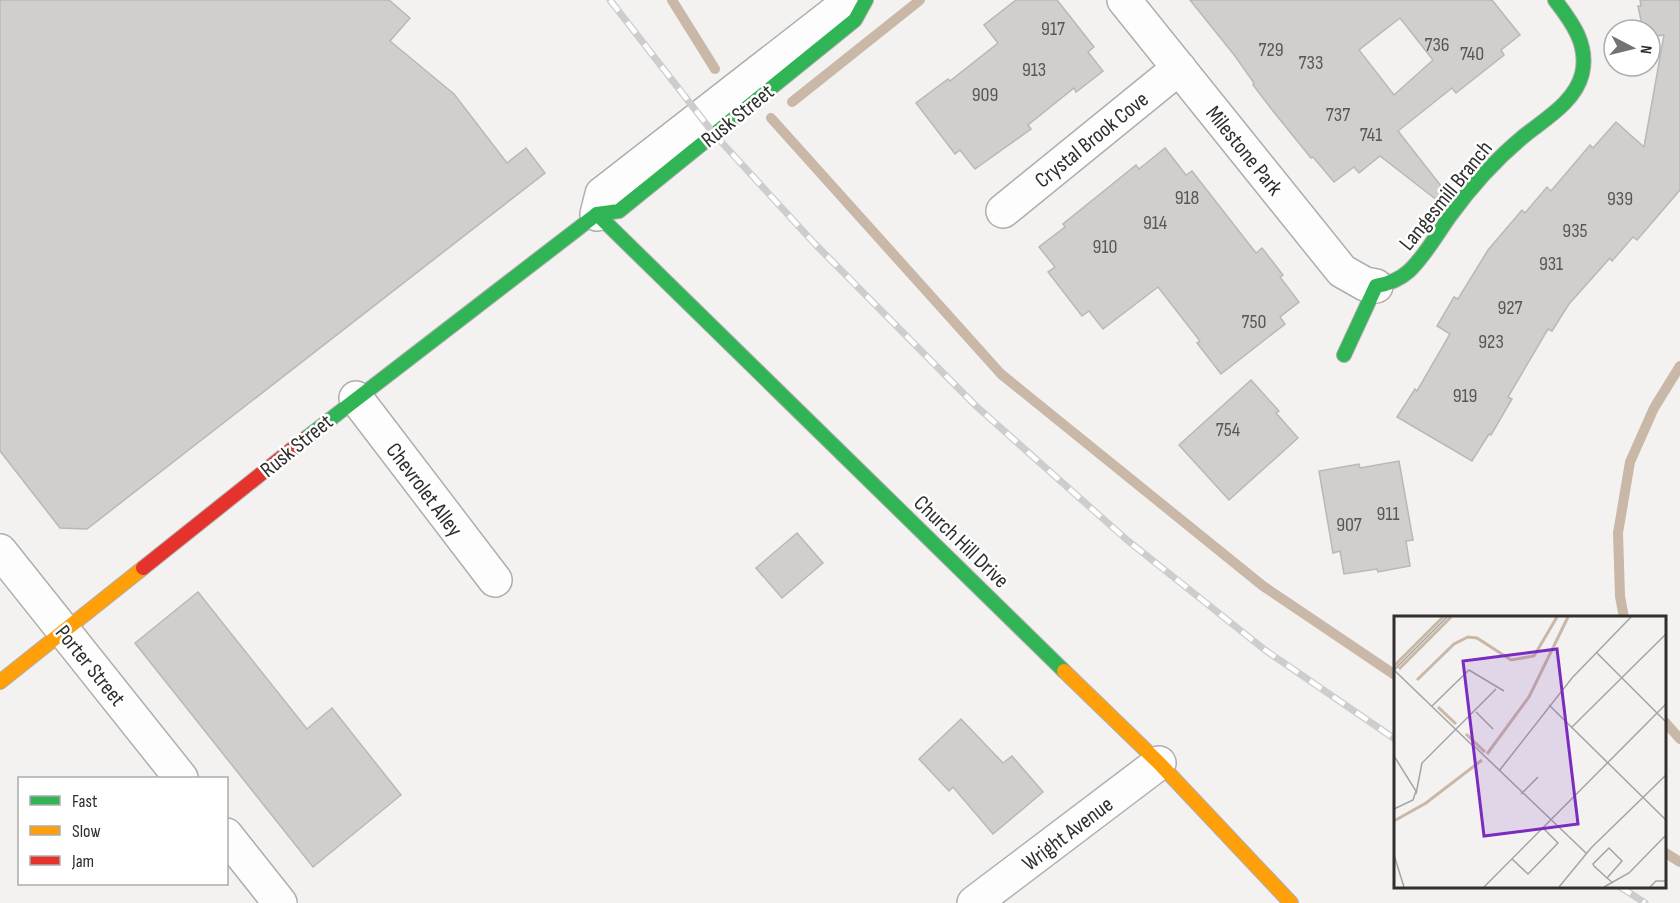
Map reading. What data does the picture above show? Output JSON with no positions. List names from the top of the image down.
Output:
{
  "streets": {
    "street": [
      "Rusk Street",
      "Crystal Brook Cove",
      "Milestone Park",
      "Langesmill Branch",
      "Chevrolet Alley",
      "Church Hill Drive",
      "Porter Street",
      "Wright Avenue"
    ]
  },
  "crossings": [
    ["Rusk Street", "Chevrolet Alley"],
    ["Rusk Street", "Church Hill Drive"],
    ["Rusk Street", "Porter Street"],
    ["Crystal Brook Cove", "Milestone Park"],
    ["Milestone Park", "Langesmill Branch"],
    ["Church Hill Drive", "Wright Avenue"]
  ],
  "house_numbers": [
    "917",
    "736",
    "729",
    "740",
    "733",
    "913",
    "909",
    "737",
    "741",
    "918",
    "939",
    "914",
    "935",
    "910",
    "931",
    "927",
    "750",
    "923",
    "919",
    "754",
    "911",
    "907"
  ],
  "legend": ["Fast", "Slow", "Jam"],
  "north": "right"
}
